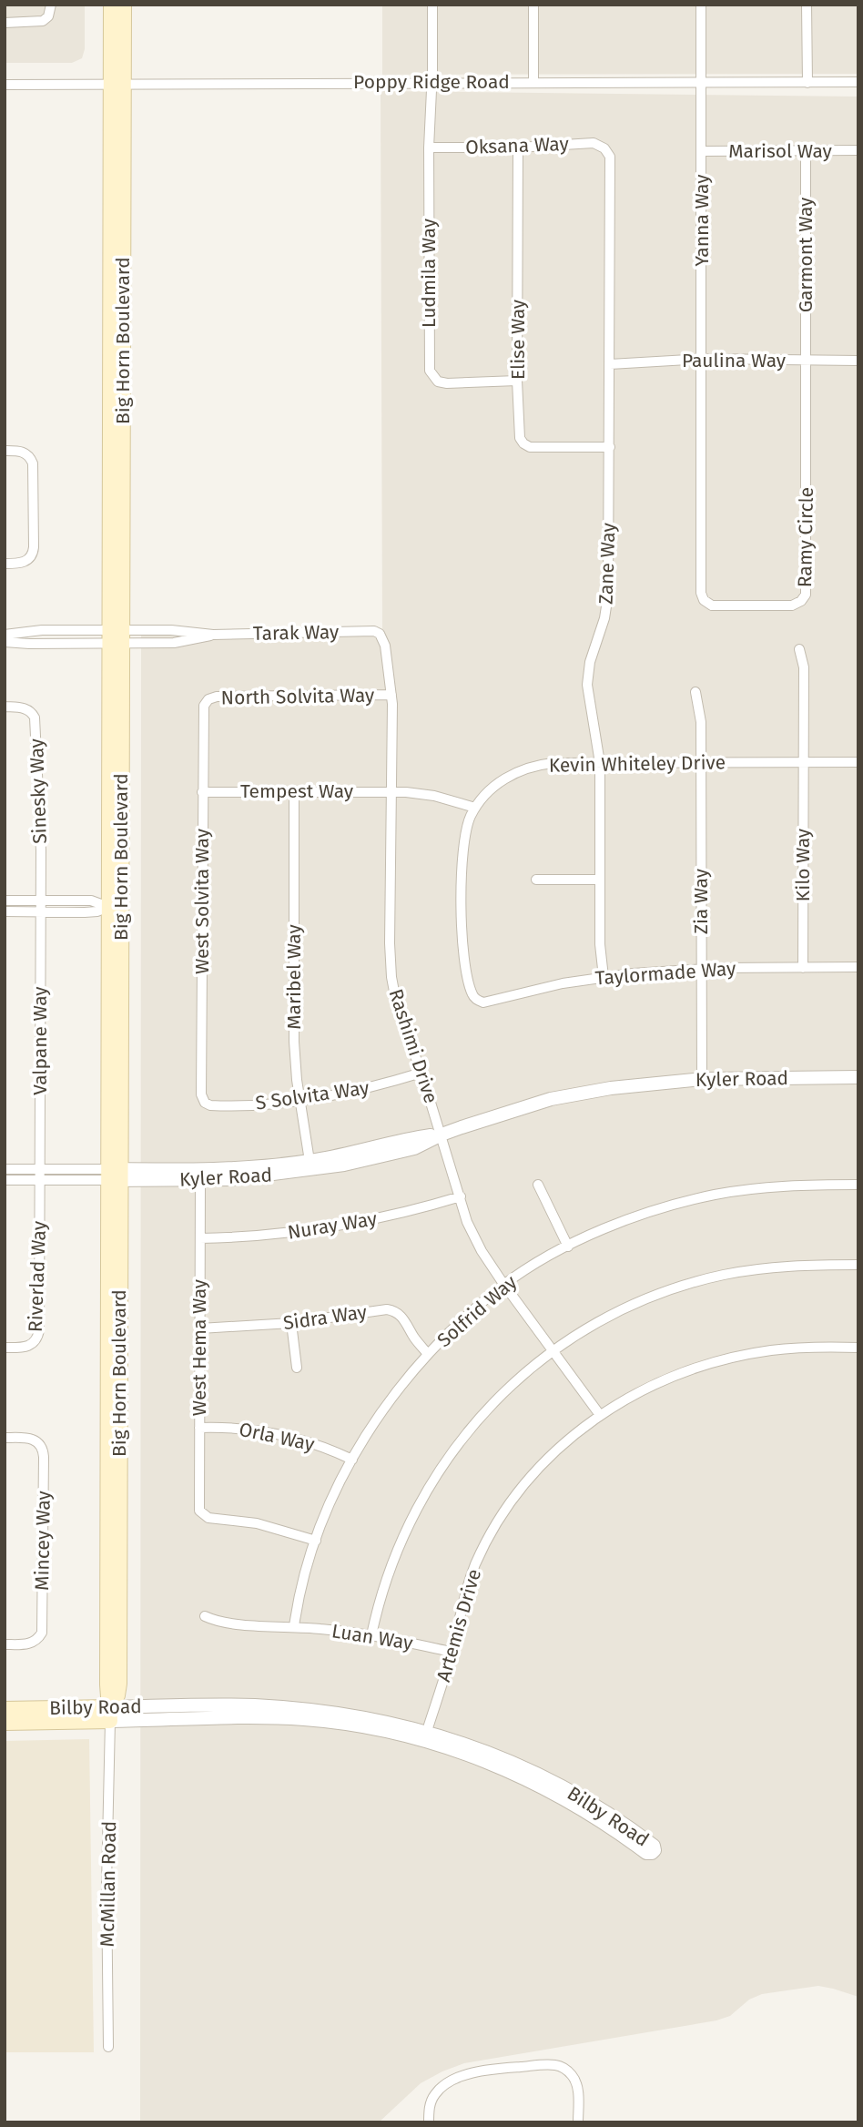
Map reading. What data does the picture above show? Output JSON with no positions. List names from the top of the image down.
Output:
{
  "streets": {
    "main road": ["Big Horn Boulevard", "Bilby Road"],
    "street": [
      "Poppy Ridge Road",
      "Oksana Way",
      "Marisol Way",
      "Yanna Way",
      "Garmont Way",
      "Ludmila Way",
      "Elise Way",
      "Paulina Way",
      "Ramy Circle",
      "Zane Way",
      "Tarak Way",
      "North Solvita Way",
      "Kevin Whiteley Drive",
      "Sinesky Way",
      "Tempest Way",
      "Kilo Way",
      "West Solvita Way",
      "Zia Way",
      "Taylormade Way",
      "Maribel Way",
      "Valpane Way",
      "Rashimi Drive",
      "Kyler Road",
      "S Solvita Way",
      "Nuray Way",
      "Riverlad Way",
      "Solfrid Way",
      "Sidra Way",
      "West Hema Way",
      "Orla Way",
      "Mincey Way",
      "Artemis Drive",
      "Luan Way",
      "McMillan Road"
    ]
  },
  "crossings": [
    ["Poppy Ridge Road", "Yanna Way"],
    ["Poppy Ridge Road", "Ludmila Way"],
    ["Poppy Ridge Road", "Big Horn Boulevard"],
    ["Oksana Way", "Ludmila Way"],
    ["Oksana Way", "Elise Way"],
    ["Oksana Way", "Zane Way"],
    ["Marisol Way", "Yanna Way"],
    ["Marisol Way", "Garmont Way"],
    ["Yanna Way", "Paulina Way"],
    ["Yanna Way", "Ramy Circle"],
    ["Garmont Way", "Paulina Way"],
    ["Garmont Way", "Ramy Circle"],
    ["Ludmila Way", "Elise Way"],
    ["Elise Way", "Zane Way"],
    ["Big Horn Boulevard", "Tarak Way"],
    ["Big Horn Boulevard", "Kyler Road"],
    ["Big Horn Boulevard", "Bilby Road"],
    ["Big Horn Boulevard", "McMillan Road"],
    ["Paulina Way", "Ramy Circle"],
    ["Paulina Way", "Zane Way"],
    ["Zane Way", "Kevin Whiteley Drive"],
    ["Zane Way", "Taylormade Way"],
    ["Tarak Way", "Rashimi Drive"],
    ["North Solvita Way", "West Solvita Way"],
    ["North Solvita Way", "Rashimi Drive"],
    ["Kevin Whiteley Drive", "Tempest Way"],
    ["Kevin Whiteley Drive", "Kilo Way"],
    ["Kevin Whiteley Drive", "Zia Way"],
    ["Kevin Whiteley Drive", "Taylormade Way"],
    ["Sinesky Way", "Valpane Way"],
    ["Tempest Way", "West Solvita Way"],
    ["Tempest Way", "Maribel Way"],
    ["Tempest Way", "Rashimi Drive"],
    ["Kilo Way", "Taylormade Way"],
    ["West Solvita Way", "S Solvita Way"],
    ["Zia Way", "Taylormade Way"],
    ["Zia Way", "Kyler Road"],
    ["Maribel Way", "Kyler Road"],
    ["Maribel Way", "S Solvita Way"],
    ["Valpane Way", "Kyler Road"],
    ["Valpane Way", "Riverlad Way"],
    ["Rashimi Drive", "Kyler Road"],
    ["Rashimi Drive", "S Solvita Way"],
    ["Rashimi Drive", "Nuray Way"],
    ["Rashimi Drive", "Solfrid Way"],
    ["Rashimi Drive", "Artemis Drive"],
    ["Kyler Road", "Riverlad Way"],
    ["Kyler Road", "West Hema Way"],
    ["Nuray Way", "West Hema Way"],
    ["Solfrid Way", "Sidra Way"],
    ["Solfrid Way", "West Hema Way"],
    ["Solfrid Way", "Orla Way"],
    ["Solfrid Way", "Luan Way"],
    ["Sidra Way", "West Hema Way"],
    ["West Hema Way", "Orla Way"],
    ["Artemis Drive", "Luan Way"],
    ["Artemis Drive", "Bilby Road"],
    ["Bilby Road", "McMillan Road"]
  ]
}
